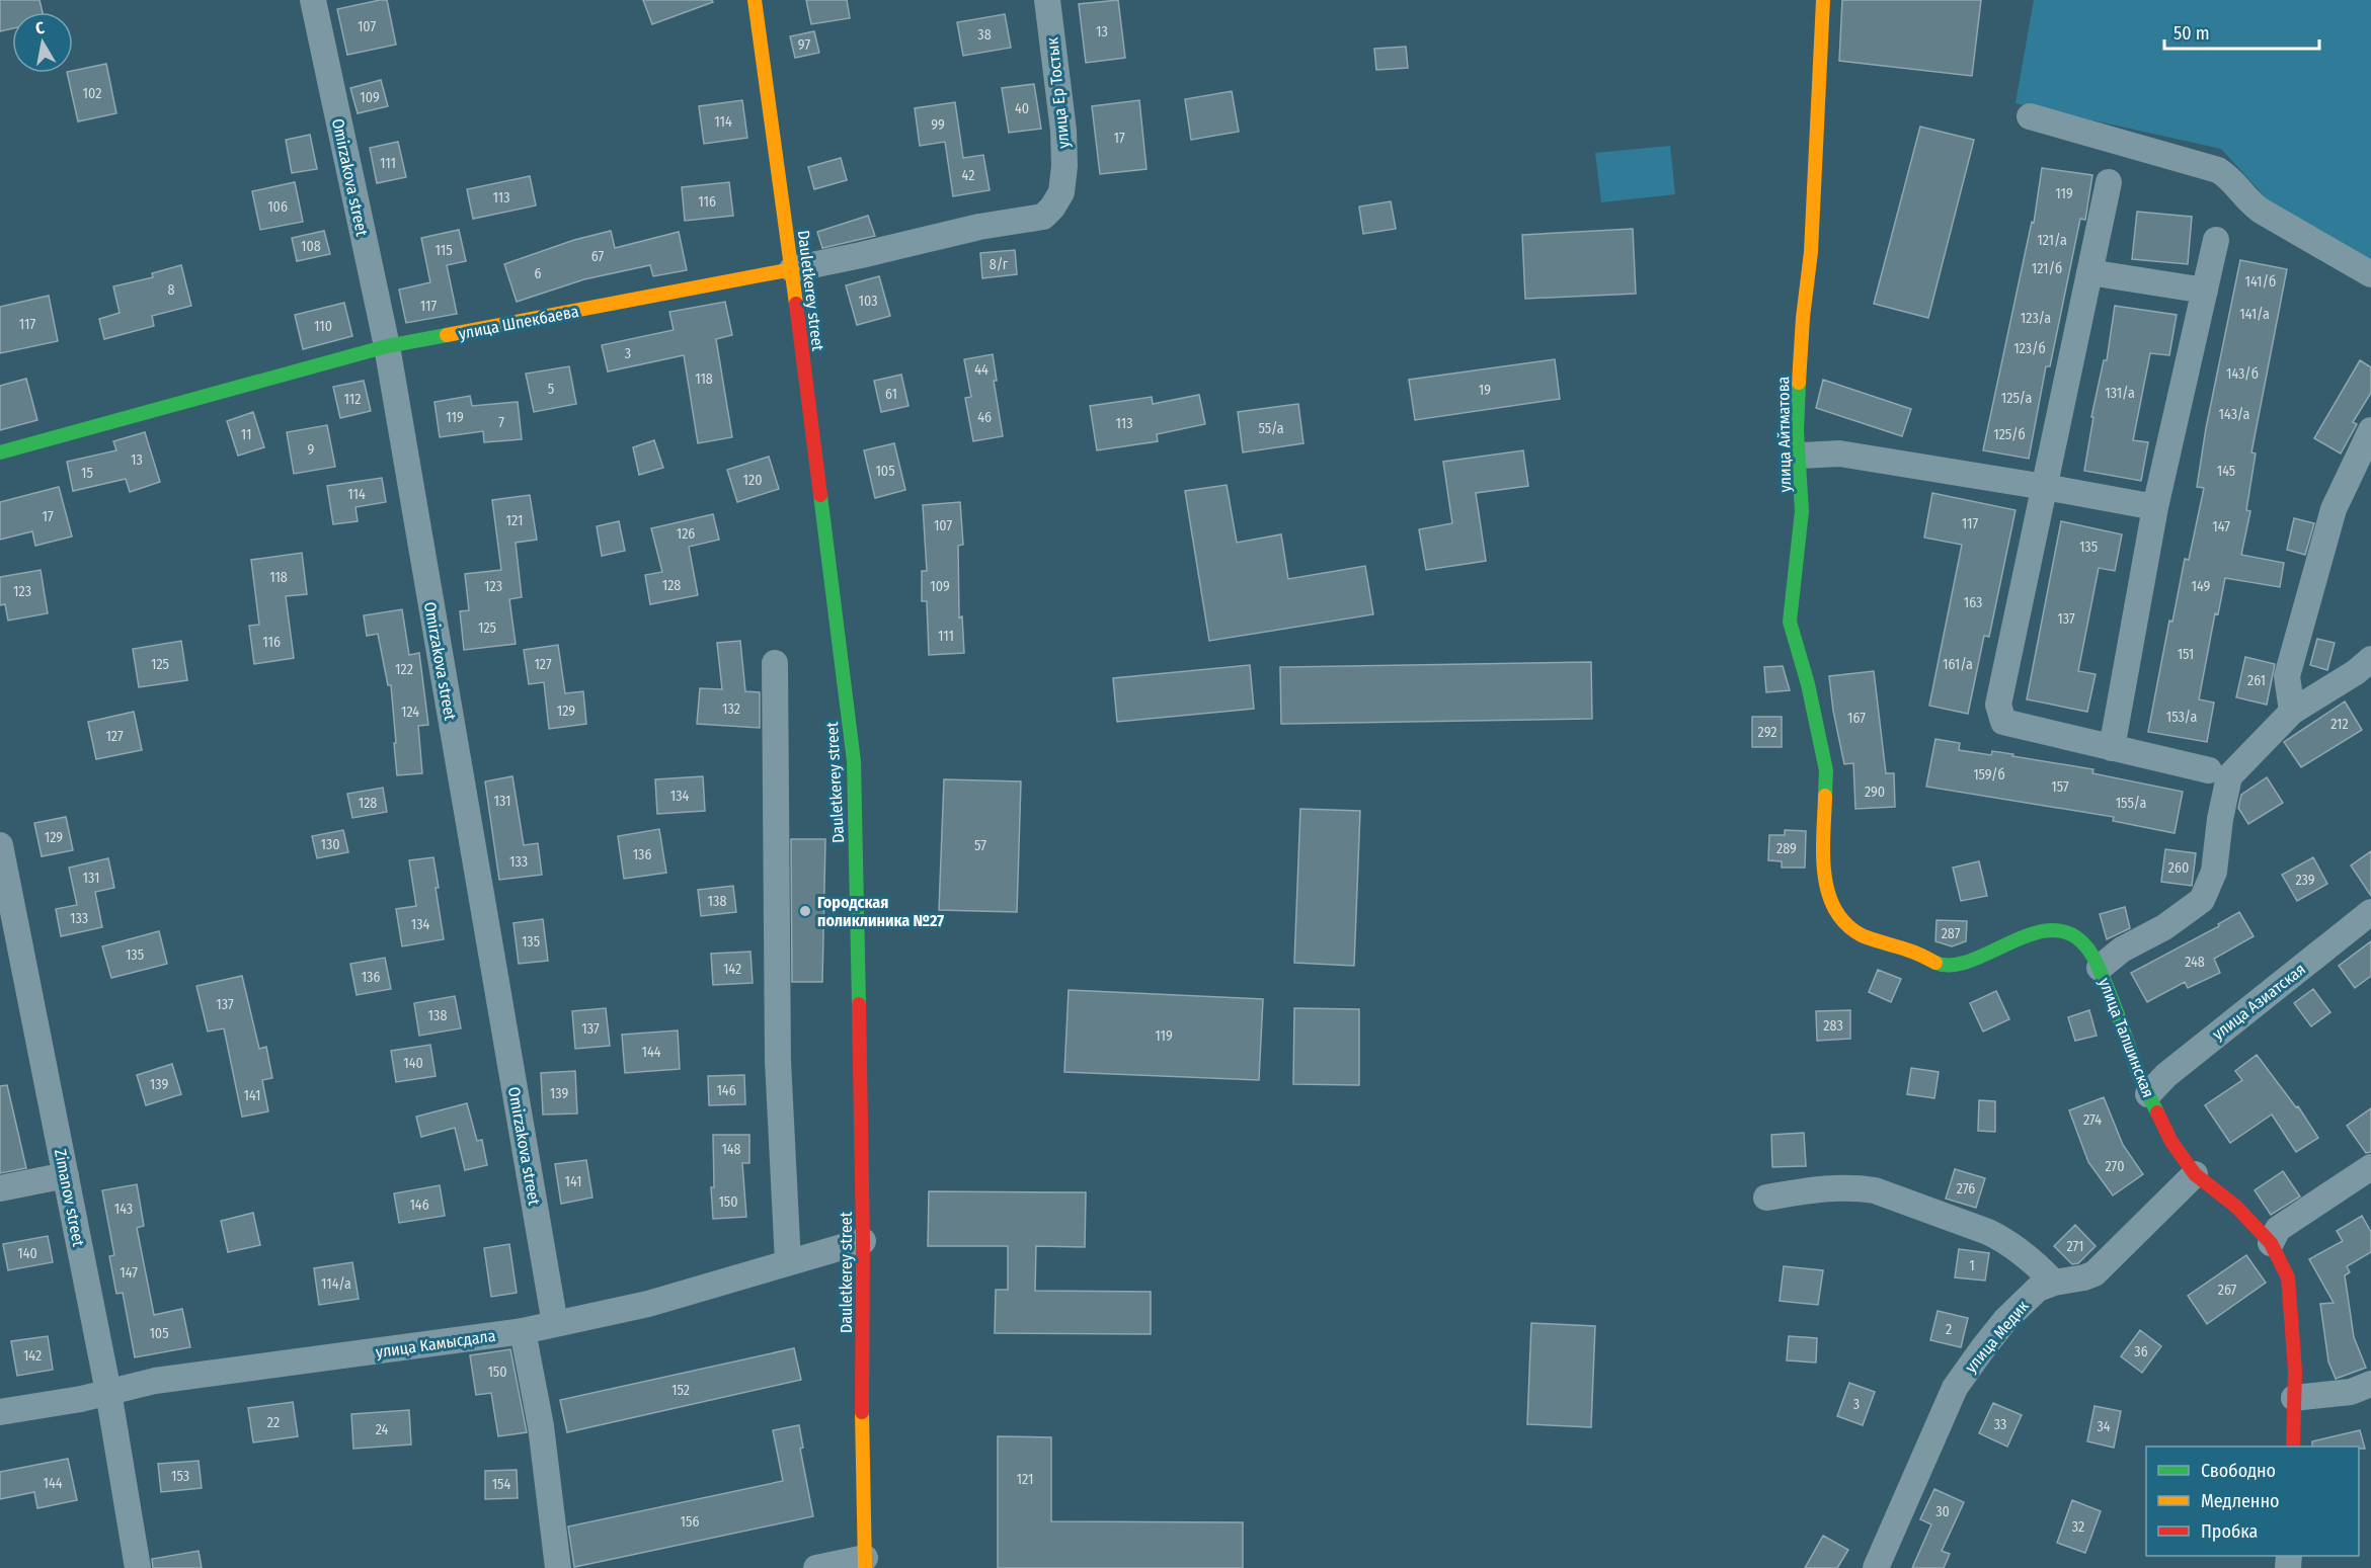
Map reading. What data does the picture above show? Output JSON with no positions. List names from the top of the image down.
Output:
{
  "streets": {
    "street": [
      "улица Ер Тостык",
      "Omirzakova street",
      "Dauletkerey street",
      "улица Шпекбаева",
      "улица Айтматова",
      "улица Азиатская",
      "улица Талшинская",
      "Zimanov street",
      "улица Медик",
      "улица Камысдала"
    ]
  },
  "crossings": [
    ["улица Ер Тостык", "улица Шпекбаева"],
    ["Omirzakova street", "улица Шпекбаева"],
    ["Omirzakova street", "улица Камысдала"],
    ["Dauletkerey street", "улица Шпекбаева"],
    ["Dauletkerey street", "улица Камысдала"],
    ["улица Айтматова", "улица Талшинская"],
    ["улица Азиатская", "улица Талшинская"],
    ["улица Талшинская", "улица Медик"],
    ["Zimanov street", "улица Камысдала"]
  ],
  "places": ["Городская поликлиника №27"],
  "house_numbers": [
    "107",
    "13",
    "38",
    "97",
    "102",
    "109",
    "40",
    "114",
    "99",
    "17",
    "111",
    "42",
    "119",
    "113",
    "116",
    "106",
    "121/а",
    "108",
    "115",
    "67",
    "8/г",
    "121/б",
    "6",
    "141/б",
    "8",
    "103",
    "117",
    "141/а",
    "123/а",
    "117",
    "110",
    "123/б",
    "3",
    "44",
    "143/б",
    "118",
    "5",
    "19",
    "131/а",
    "61",
    "125/а",
    "112",
    "143/а",
    "119",
    "46",
    "7",
    "113",
    "55/а",
    "11",
    "125/б",
    "9",
    "13",
    "105",
    "145",
    "15",
    "120",
    "114",
    "17",
    "121",
    "117",
    "107",
    "147",
    "126",
    "135",
    "118",
    "128",
    "123",
    "109",
    "149",
    "123",
    "163",
    "137",
    "125",
    "111",
    "116",
    "151",
    "125",
    "127",
    "161/а",
    "122",
    "261",
    "132",
    "129",
    "124",
    "153/а",
    "167",
    "212",
    "292",
    "127",
    "159/б",
    "157",
    "290",
    "134",
    "131",
    "128",
    "155/а",
    "129",
    "130",
    "57",
    "289",
    "136",
    "133",
    "260",
    "131",
    "239",
    "138",
    "133",
    "134",
    "287",
    "135",
    "135",
    "248",
    "142",
    "136",
    "137",
    "138",
    "283",
    "137",
    "119",
    "144",
    "140",
    "139",
    "146",
    "139",
    "141",
    "274",
    "148",
    "270",
    "141",
    "276",
    "150",
    "146",
    "143",
    "271",
    "140",
    "1",
    "147",
    "114/а",
    "267",
    "2",
    "105",
    "36",
    "142",
    "150",
    "152",
    "3",
    "22",
    "33",
    "34",
    "24",
    "153",
    "121",
    "144",
    "154",
    "30",
    "156",
    "32"
  ],
  "legend": ["Свободно", "Медленно", "Пробка"],
  "scale_bar": "50 m",
  "north": "top"
}
